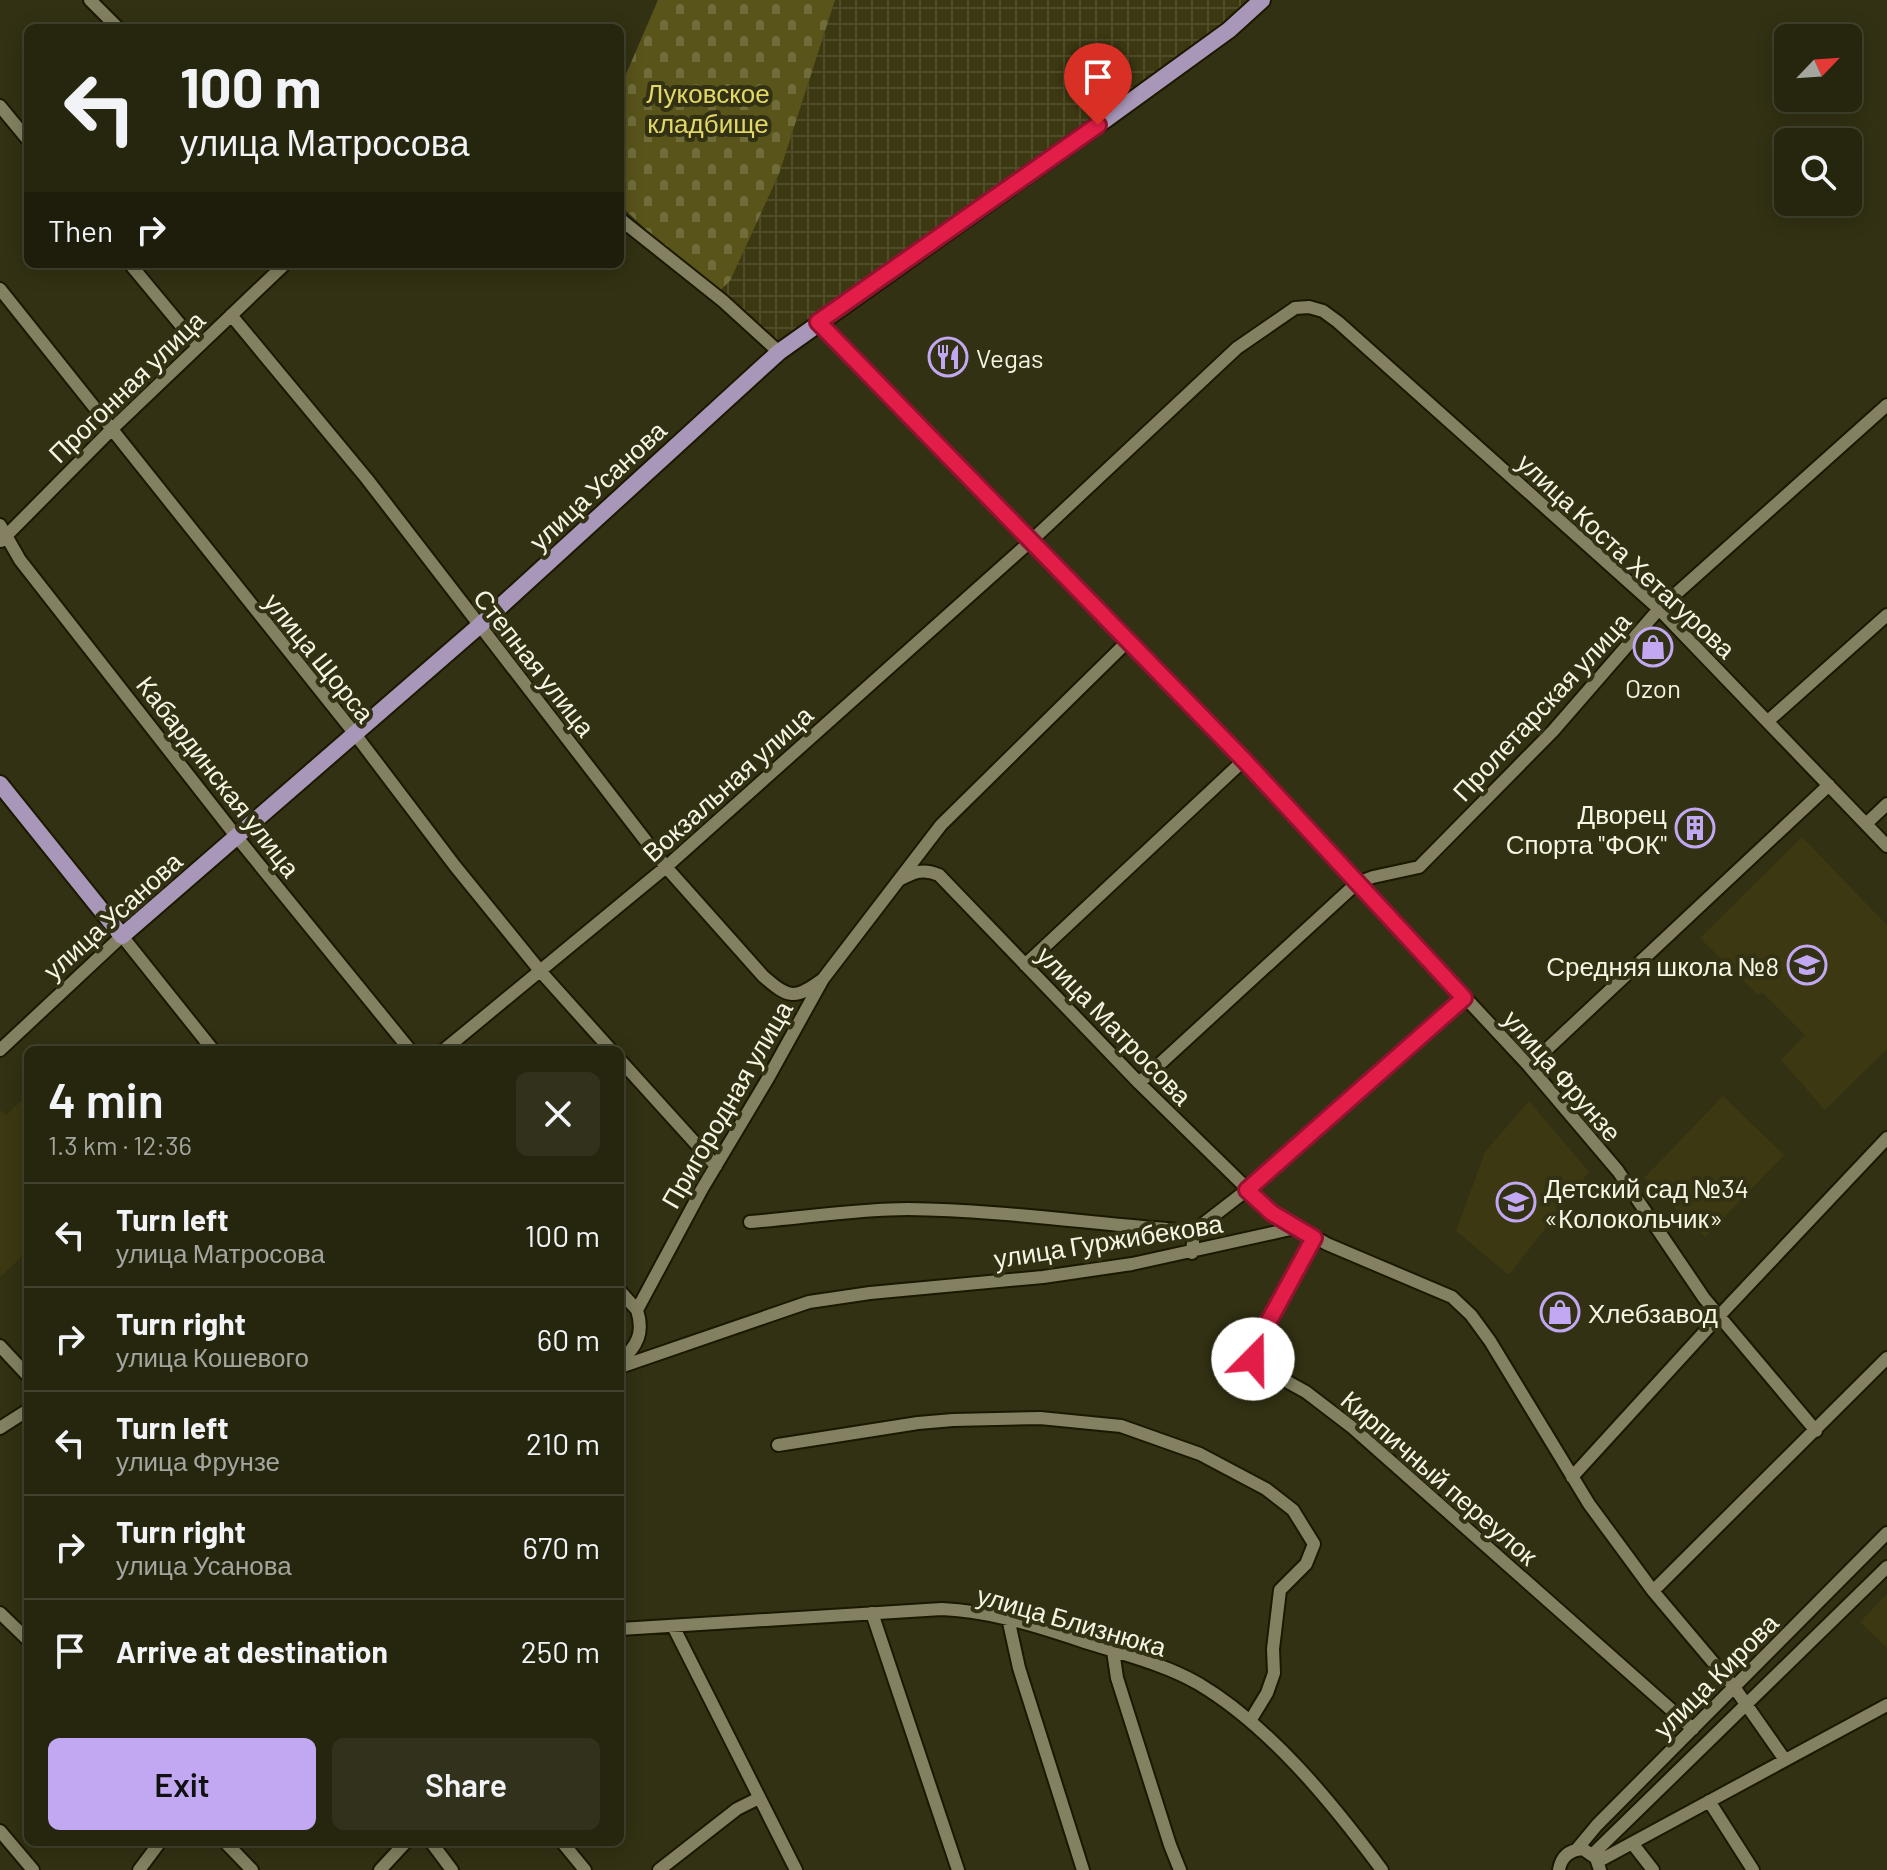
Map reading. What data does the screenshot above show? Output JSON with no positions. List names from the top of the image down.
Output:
{
  "streets": {
    "main road": ["улица Усанова"],
    "street": [
      "Прогонная улица",
      "улица Коста Хетагурова",
      "улица Щорса",
      "Степная улица",
      "Пролетарская улица",
      "Кабардинская улица",
      "Вокзальная улица",
      "улица Матросова",
      "улица Фрунзе",
      "Пригородная улица",
      "улица Гуржибекова",
      "Кирпичный переулок",
      "улица Близнюка",
      "улица Кирова"
    ]
  },
  "crossings": [
    ["Прогонная улица", "улица Щорса"],
    ["Прогонная улица", "Степная улица"],
    ["Прогонная улица", "Кабардинская улица"],
    ["улица Усанова", "улица Щорса"],
    ["улица Усанова", "Степная улица"],
    ["улица Усанова", "Кабардинская улица"],
    ["улица Усанова", "улица Фрунзе"],
    ["улица Коста Хетагурова", "Пролетарская улица"],
    ["улица Коста Хетагурова", "Вокзальная улица"],
    ["улица Щорса", "Вокзальная улица"],
    ["Степная улица", "Вокзальная улица"],
    ["Степная улица", "Пригородная улица"],
    ["Пролетарская улица", "улица Фрунзе"],
    ["Вокзальная улица", "улица Фрунзе"],
    ["улица Матросова", "Пригородная улица"],
    ["улица Матросова", "улица Гуржибекова"],
    ["улица Фрунзе", "Пригородная улица"],
    ["Кирпичный переулок", "улица Кирова"]
  ],
  "parks": ["Луковское кладбище"],
  "places": {
    "restaurant": ["Vegas"],
    "shop": ["Ozon", "Хлебзавод"],
    "building": ["Дворец Спорта \"ФОК\""],
    "school or university": ["Средняя школа №8", "Детский сад №34 «Колокольчик»"]
  },
  "north": "top right",
  "page": {
    "turn": ["100 m", "улица Матросова"],
    "then": "Then",
    "heading": ["4 min", "1.3 km · 12:36"],
    "list": [
      {
        "name": "Turn left",
        "note": "улица Матросова",
        "value": "100 m"
      },
      {
        "name": "Turn right",
        "note": "улица Кошевого",
        "value": "60 m"
      },
      {
        "name": "Turn left",
        "note": "улица Фрунзе",
        "value": "210 m"
      },
      {
        "name": "Turn right",
        "note": "улица Усанова",
        "value": "670 m"
      },
      {
        "name": "Arrive at destination",
        "value": "250 m"
      }
    ],
    "buttons": ["Exit", "Share"]
  }
}
